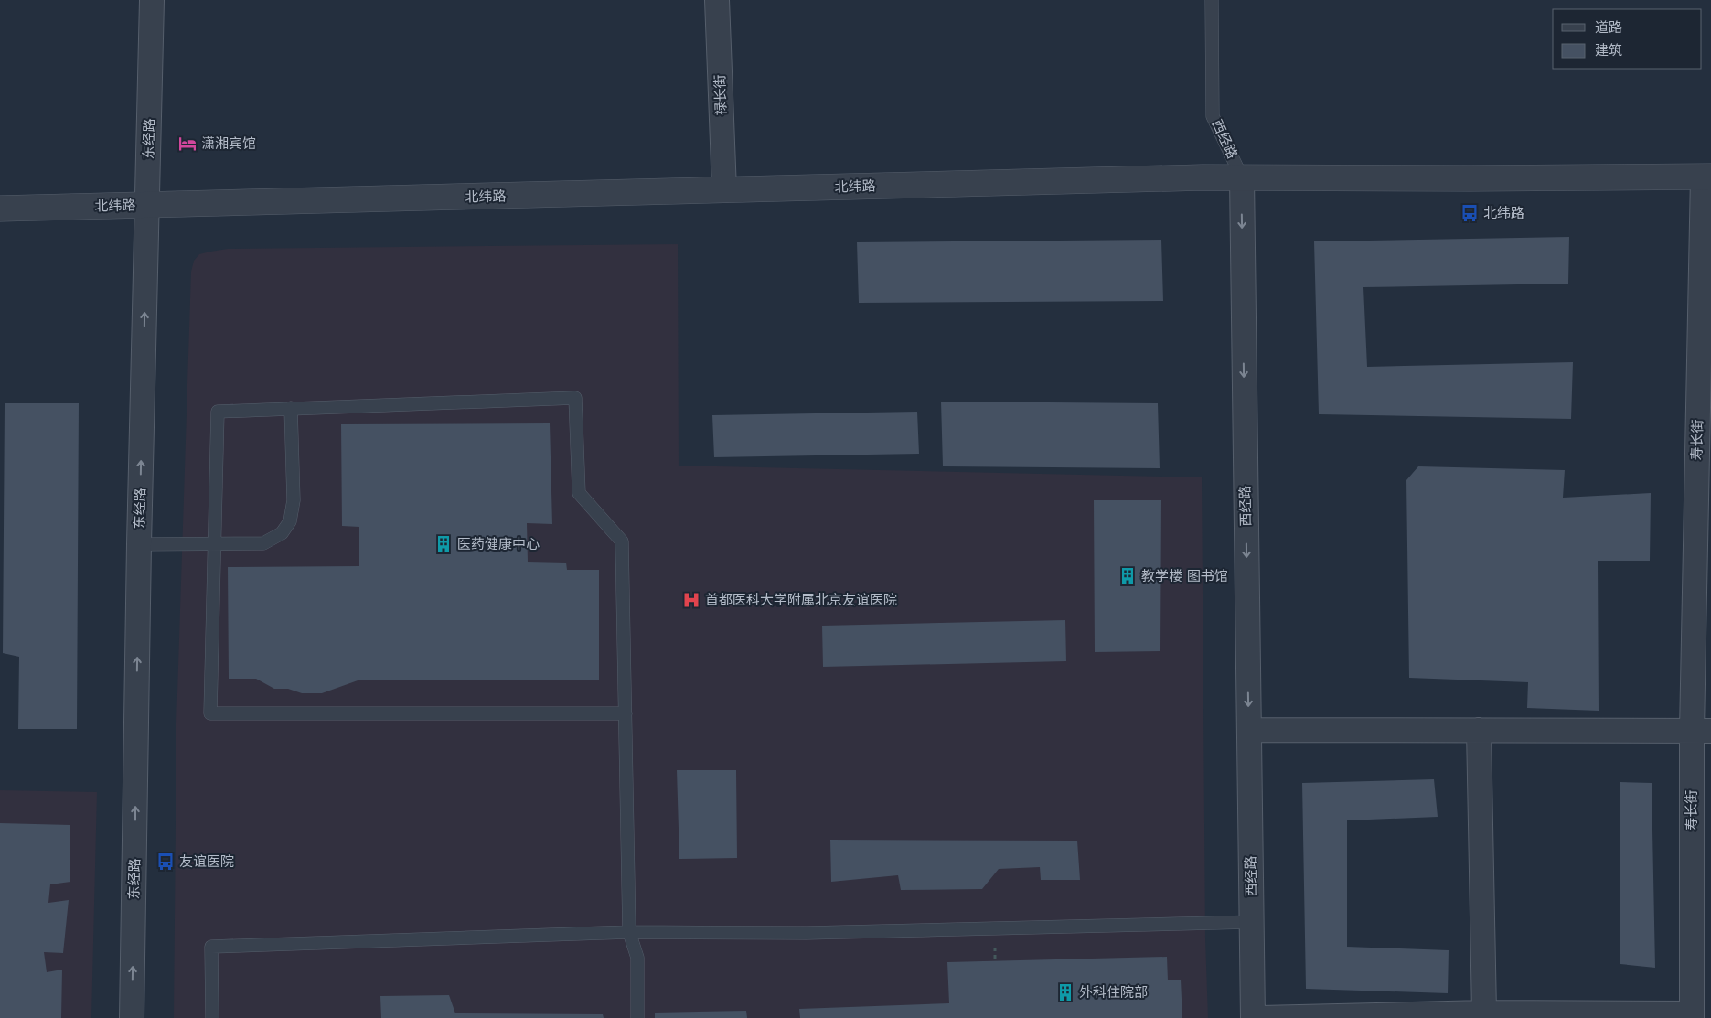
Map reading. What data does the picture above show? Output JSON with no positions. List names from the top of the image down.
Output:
{
  "streets": {
    "street": [
      "禄长街",
      "东经路",
      "西经路",
      "北纬路",
      "寿长街"
    ]
  },
  "crossings": [
    ["禄长街", "北纬路"],
    ["东经路", "北纬路"],
    ["西经路", "北纬路"],
    ["北纬路", "寿长街"]
  ],
  "one_way": ["东经路", "西经路"],
  "places": {
    "hotel": ["潇湘宾馆"],
    "bus stop": ["北纬路", "友谊医院"],
    "building": ["医药健康中心", "教学楼 图书馆", "外科住院部"],
    "hospital": ["首都医科大学附属北京友谊医院"]
  },
  "legend": ["道路", "建筑"]
}
